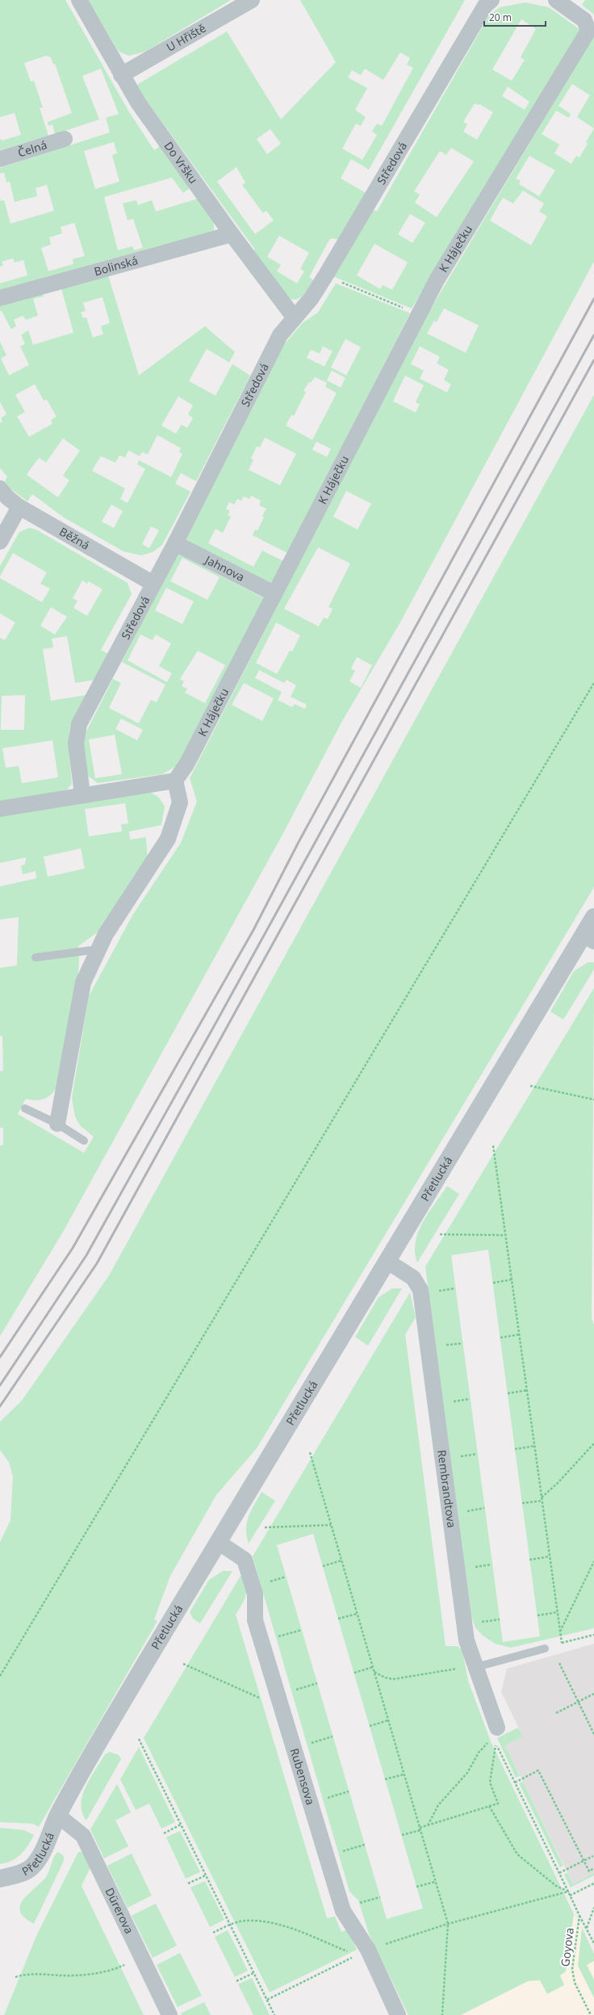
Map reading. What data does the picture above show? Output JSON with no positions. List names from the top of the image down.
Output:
{
  "streets": {
    "street": [
      "U Hřiště",
      "Čelná",
      "Do Vršku",
      "Středová",
      "K Háječku",
      "Bolinská",
      "Běžná",
      "Jahnova",
      "Přetlucká",
      "Rembrandtova",
      "Rubensova",
      "Dürerova"
    ],
    "path": ["Goyova"]
  },
  "crossings": [
    ["U Hřiště", "Do Vršku"],
    ["Do Vršku", "Středová"],
    ["Do Vršku", "Bolinská"],
    ["Středová", "Běžná"],
    ["Středová", "Jahnova"],
    ["K Háječku", "Jahnova"],
    ["Přetlucká", "Rembrandtova"],
    ["Přetlucká", "Rubensova"],
    ["Přetlucká", "Dürerova"]
  ],
  "scale_bar": "20 m"
}
